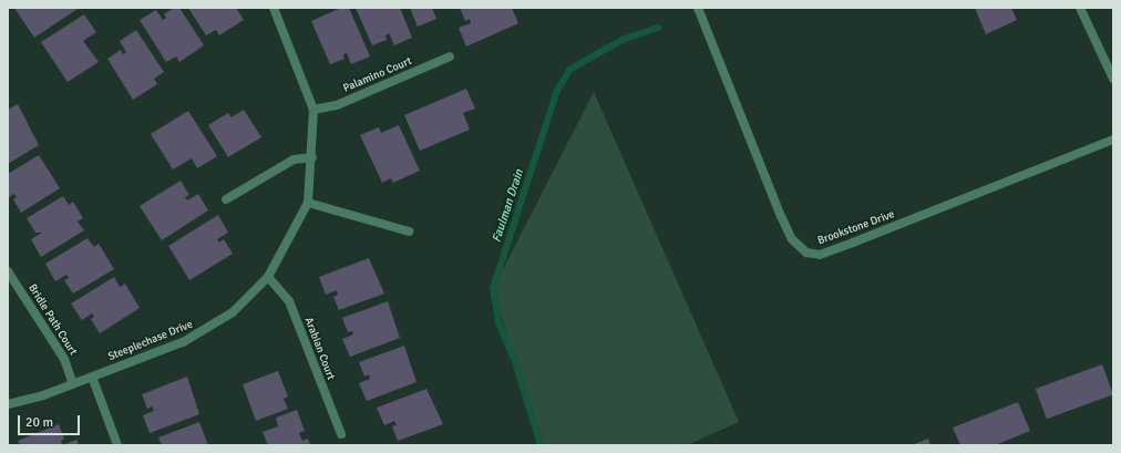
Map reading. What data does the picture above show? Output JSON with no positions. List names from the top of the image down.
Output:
{
  "streets": {
    "street": [
      "Palamino Court",
      "Brookstone Drive",
      "Bridle Path Court",
      "Steeplechase Drive",
      "Arabian Court"
    ]
  },
  "crossings": [
    ["Palamino Court", "Steeplechase Drive"],
    ["Bridle Path Court", "Steeplechase Drive"],
    ["Steeplechase Drive", "Arabian Court"]
  ],
  "water": ["Faulman Drain"],
  "scale_bar": "20 m"
}
